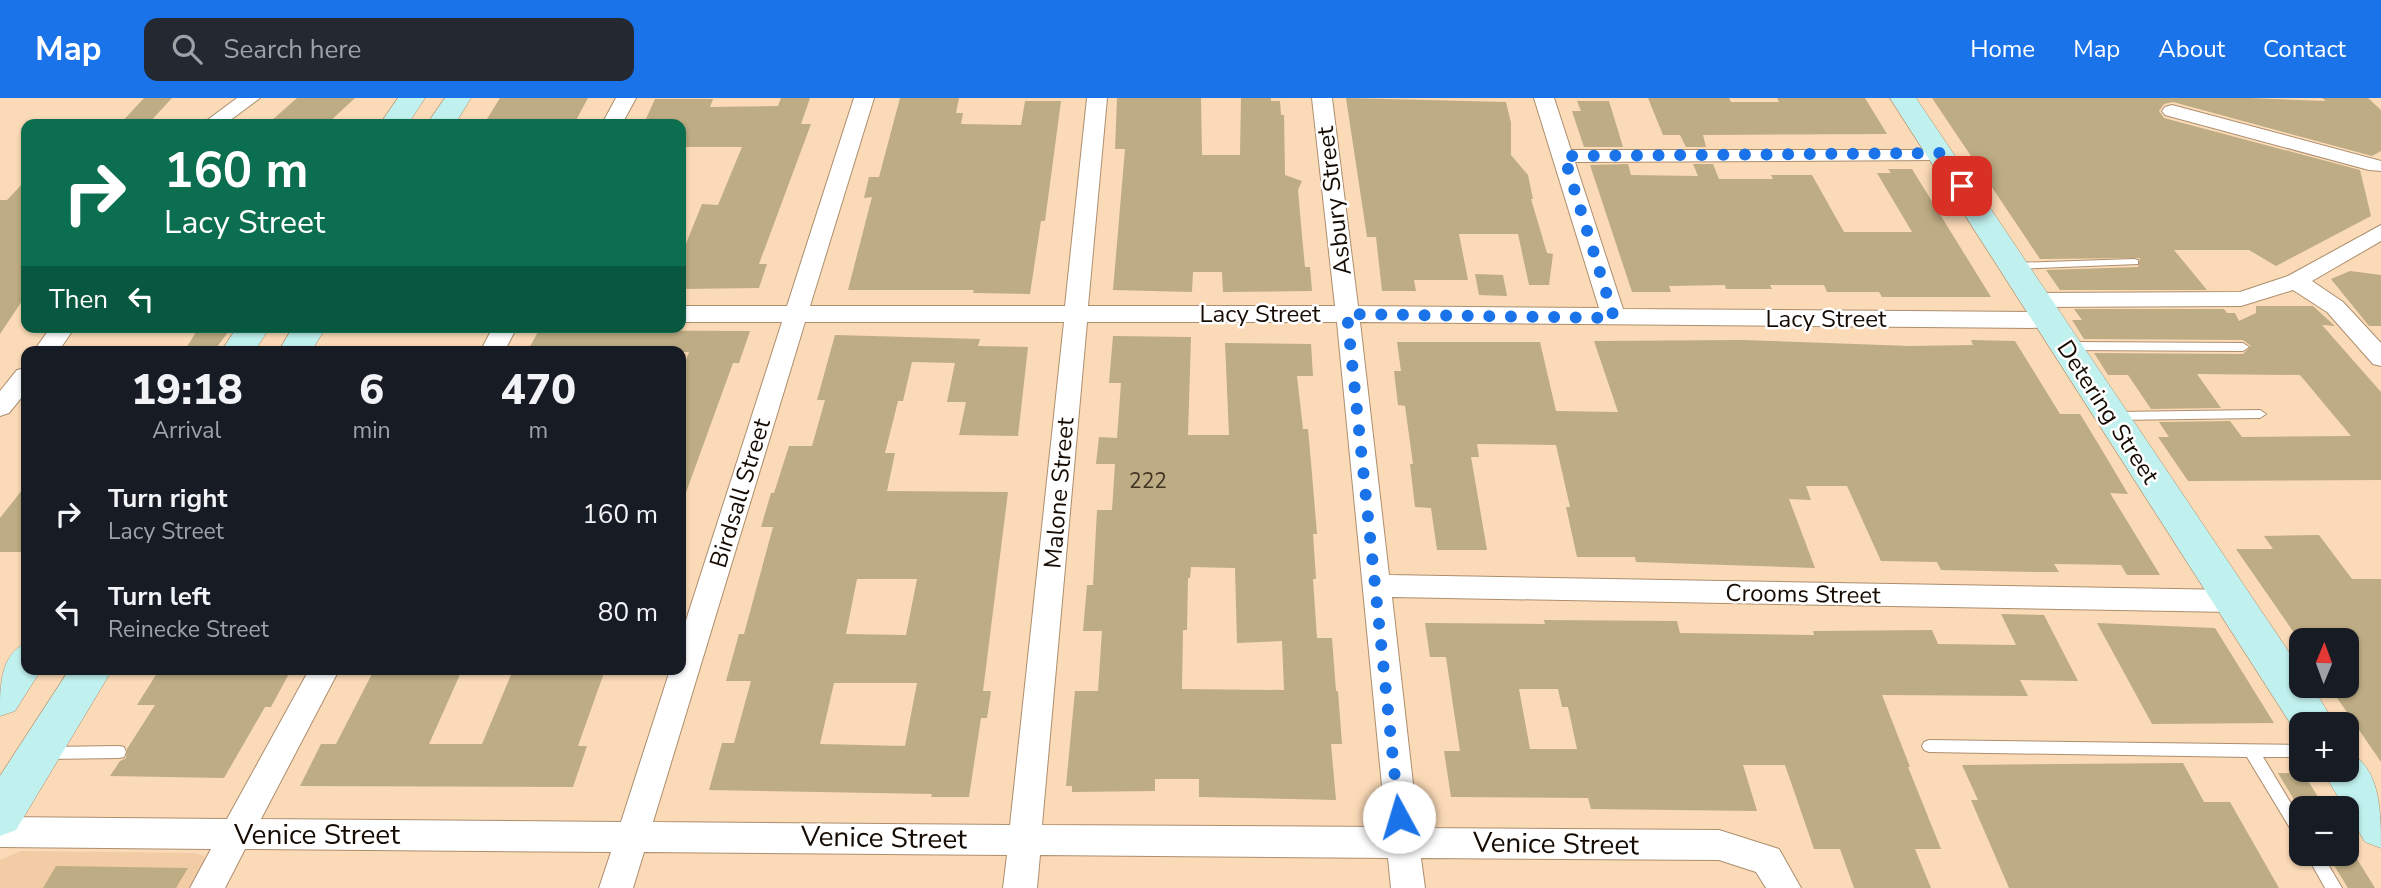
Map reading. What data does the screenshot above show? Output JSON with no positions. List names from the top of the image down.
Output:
{
  "streets": {
    "street": [
      "Asbury Street",
      "Lacy Street",
      "Detering Street",
      "Birdsall Street",
      "Malone Street",
      "Crooms Street",
      "Venice Street"
    ]
  },
  "crossings": [
    ["Asbury Street", "Lacy Street"],
    ["Asbury Street", "Crooms Street"],
    ["Asbury Street", "Venice Street"],
    ["Lacy Street", "Detering Street"],
    ["Lacy Street", "Birdsall Street"],
    ["Lacy Street", "Malone Street"],
    ["Detering Street", "Crooms Street"],
    ["Birdsall Street", "Venice Street"],
    ["Malone Street", "Venice Street"]
  ],
  "house_numbers": ["222"],
  "north": "top",
  "page": {
    "header": "Map",
    "search": "Search here",
    "nav": [
      "Home",
      "Map",
      "About",
      "Contact"
    ],
    "turn": ["160 m", "Lacy Street"],
    "then": "Then",
    "eta": [
      "19:18",
      "Arrival",
      "6",
      "min",
      "470",
      "m"
    ],
    "list": [
      {
        "name": "Turn right",
        "note": "Lacy Street",
        "value": "160 m"
      },
      {
        "name": "Turn left",
        "note": "Reinecke Street",
        "value": "80 m"
      }
    ],
    "map_buttons": ["+", "−"]
  }
}
